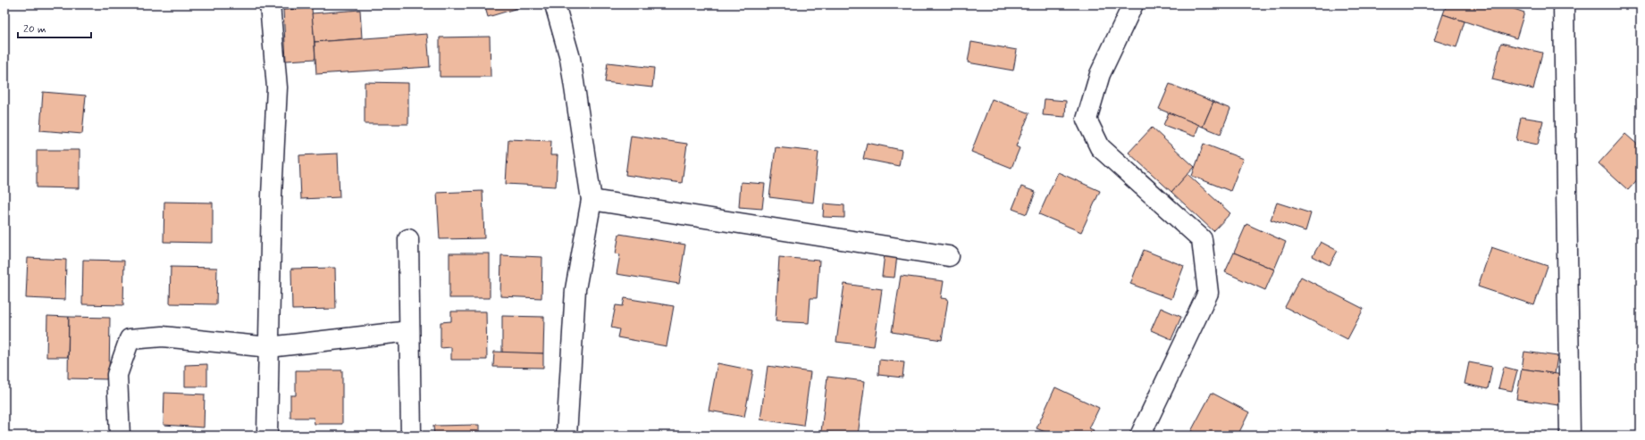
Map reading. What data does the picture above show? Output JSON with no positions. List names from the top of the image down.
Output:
{
  "scale_bar": "20 m"
}
